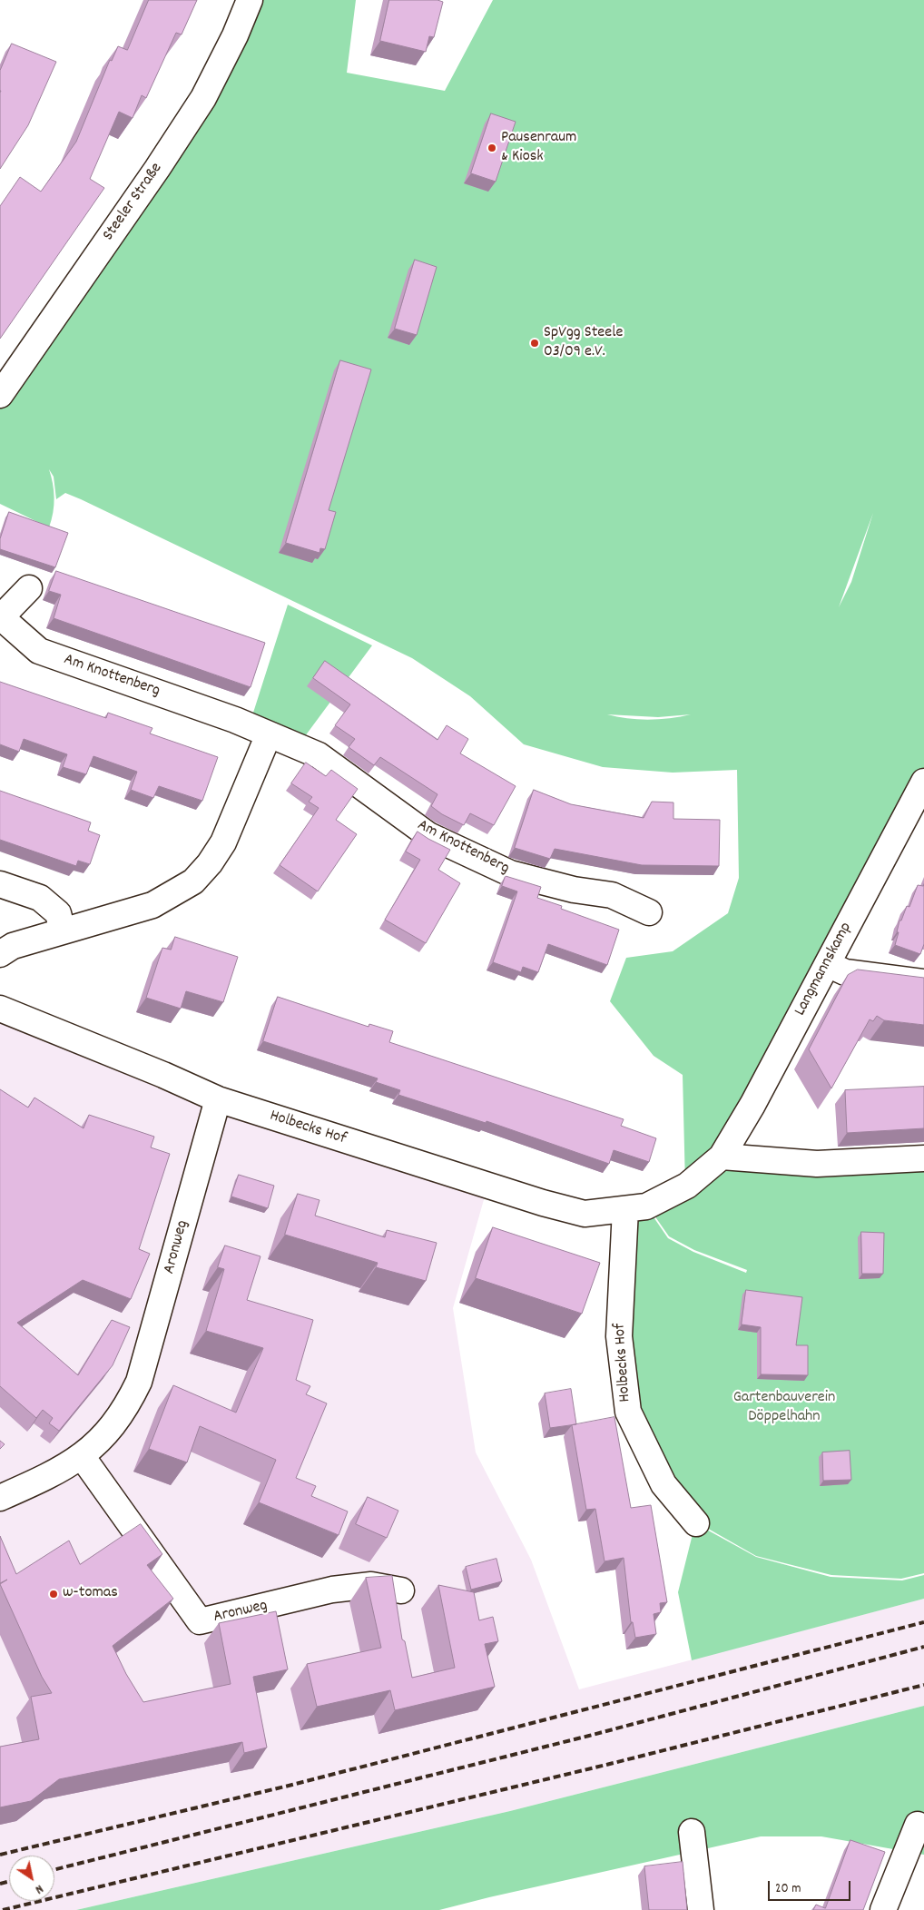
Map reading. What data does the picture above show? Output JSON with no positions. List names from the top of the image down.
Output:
{
  "streets": {
    "street": [
      "Steeler Straße",
      "Am Knottenberg",
      "Langmannskamp",
      "Holbecks Hof",
      "Aronweg"
    ]
  },
  "crossings": [
    ["Langmannskamp", "Holbecks Hof"],
    ["Holbecks Hof", "Aronweg"]
  ],
  "parks": ["Gartenbauverein Döppelhahn"],
  "places": ["Pausenraum & Kiosk", "SpVgg Steele 03/09 e.V.", "w-tomas"],
  "scale_bar": "20 m",
  "north": "bottom right"
}
